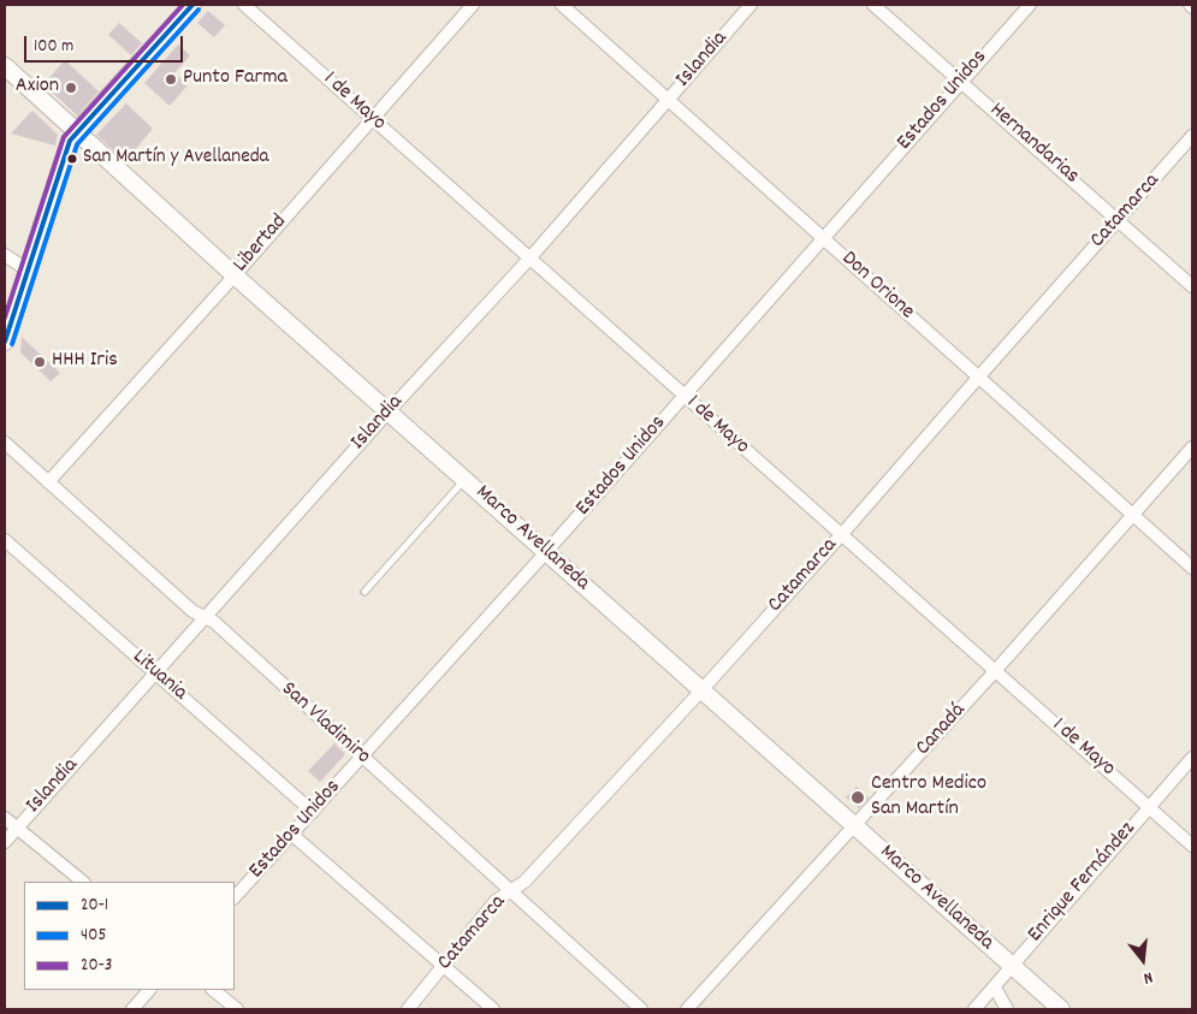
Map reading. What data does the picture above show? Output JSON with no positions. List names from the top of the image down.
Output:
{
  "streets": {
    "street": [
      "Islandia",
      "Estados Unidos",
      "1 de Mayo",
      "Hernandarias",
      "Catamarca",
      "Libertad",
      "Don Orione",
      "Marco Avellaneda",
      "Lituania",
      "San Vladimiro",
      "Canadá",
      "Enrique Fernández"
    ]
  },
  "crossings": [
    ["Islandia", "1 de Mayo"],
    ["Islandia", "Don Orione"],
    ["Islandia", "Marco Avellaneda"],
    ["Islandia", "Lituania"],
    ["Islandia", "San Vladimiro"],
    ["Estados Unidos", "1 de Mayo"],
    ["Estados Unidos", "Hernandarias"],
    ["Estados Unidos", "Don Orione"],
    ["Estados Unidos", "Marco Avellaneda"],
    ["Estados Unidos", "Lituania"],
    ["Estados Unidos", "San Vladimiro"],
    ["1 de Mayo", "Catamarca"],
    ["1 de Mayo", "Libertad"],
    ["1 de Mayo", "Canadá"],
    ["1 de Mayo", "Enrique Fernández"],
    ["Hernandarias", "Catamarca"],
    ["Catamarca", "Don Orione"],
    ["Catamarca", "Marco Avellaneda"],
    ["Catamarca", "San Vladimiro"],
    ["Libertad", "Marco Avellaneda"],
    ["Libertad", "San Vladimiro"],
    ["Don Orione", "Canadá"],
    ["Marco Avellaneda", "Canadá"],
    ["Marco Avellaneda", "Enrique Fernández"]
  ],
  "places": [
    "Punto Farma",
    "Axion",
    "San Martín y Avellaneda",
    "HHH Iris",
    "Centro Medico San Martín"
  ],
  "lines": ["transit line 20-1", "transit line 20-3", "transit line 405"],
  "legend": ["20-1", "405", "20-3"],
  "scale_bar": "100 m",
  "north": "bottom"
}
